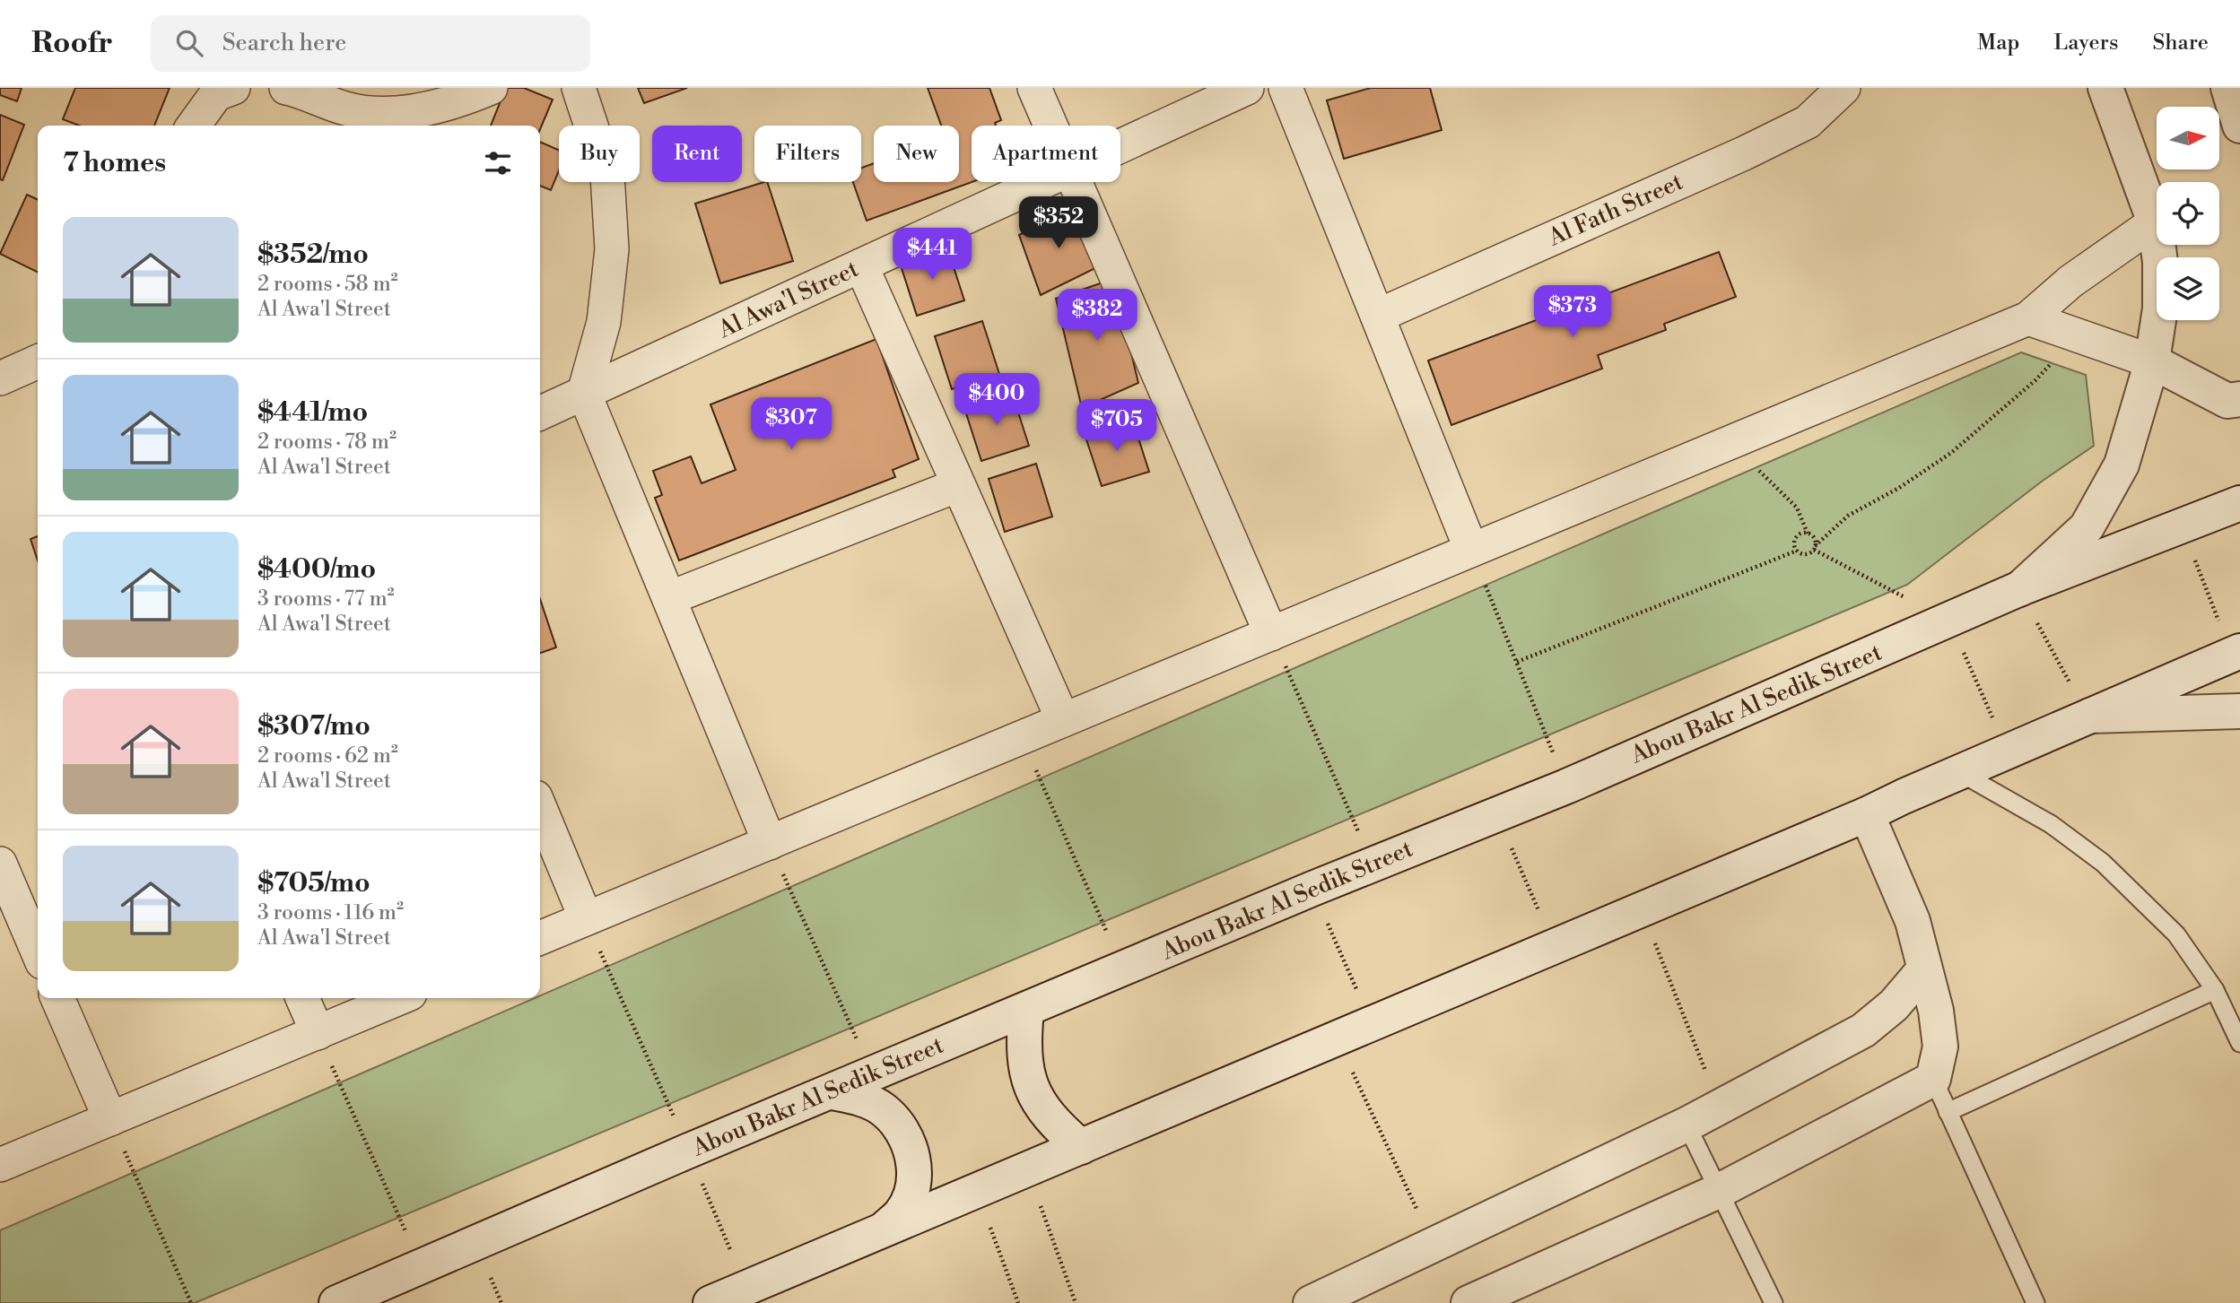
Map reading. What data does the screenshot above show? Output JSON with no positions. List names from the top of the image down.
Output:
{
  "streets": {
    "main road": ["Abou Bakr Al Sedik Street"],
    "street": ["Al Fath Street", "Al Awa'l Street"]
  },
  "north": "right",
  "page": {
    "header": "Roofr",
    "search": "Search here",
    "nav": ["Map", "Layers", "Share"],
    "chip": [
      "Buy",
      "Rent",
      "Filters",
      "New",
      "Apartment"
    ],
    "heading": "7 homes",
    "price": [
      "$352",
      "$441",
      "$373",
      "$382",
      "$400",
      "$307",
      "$705"
    ],
    "list": [
      {
        "name": "$352/mo",
        "note": "2 rooms · 58 m² · Al Awa'l Street"
      },
      {
        "name": "$441/mo",
        "note": "2 rooms · 78 m² · Al Awa'l Street"
      },
      {
        "name": "$400/mo",
        "note": "3 rooms · 77 m² · Al Awa'l Street"
      },
      {
        "name": "$307/mo",
        "note": "2 rooms · 62 m² · Al Awa'l Street"
      },
      {
        "name": "$705/mo",
        "note": "3 rooms · 116 m² · Al Awa'l Street"
      }
    ]
  }
}
